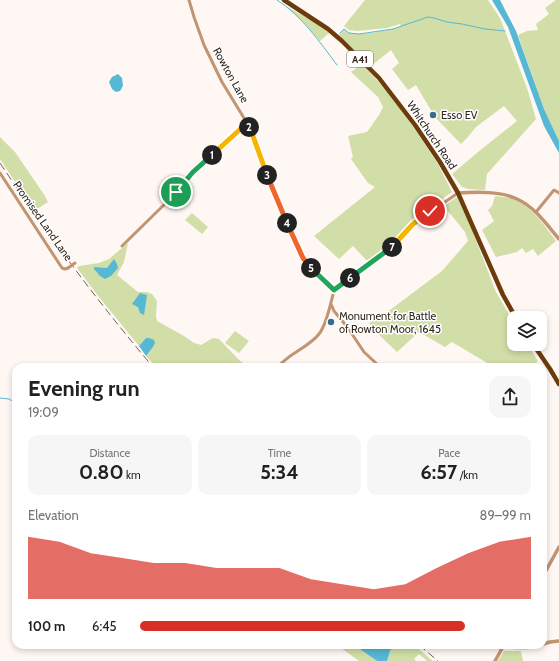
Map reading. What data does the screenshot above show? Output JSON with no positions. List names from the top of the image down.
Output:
{
  "streets": {
    "highway": ["A41", "Whitchurch Road"],
    "street": ["Rowton Lane", "Promised Land Lane"]
  },
  "places": ["Esso EV", "Monument for Battle of Rowton Moor, 1645"],
  "page": {
    "pins": [
      "2",
      "1",
      "3",
      "4",
      "7",
      "5",
      "6"
    ],
    "heading": ["Evening run", "19:09"],
    "stats": [
      ["Distance", "0.80 km"],
      ["Time", "5:34"],
      ["Pace", "6:57 /km"]
    ],
    "chart": ["Elevation", "89–99 m"],
    "list": [
      {
        "name": "100 m",
        "note": "6:45"
      }
    ]
  }
}
